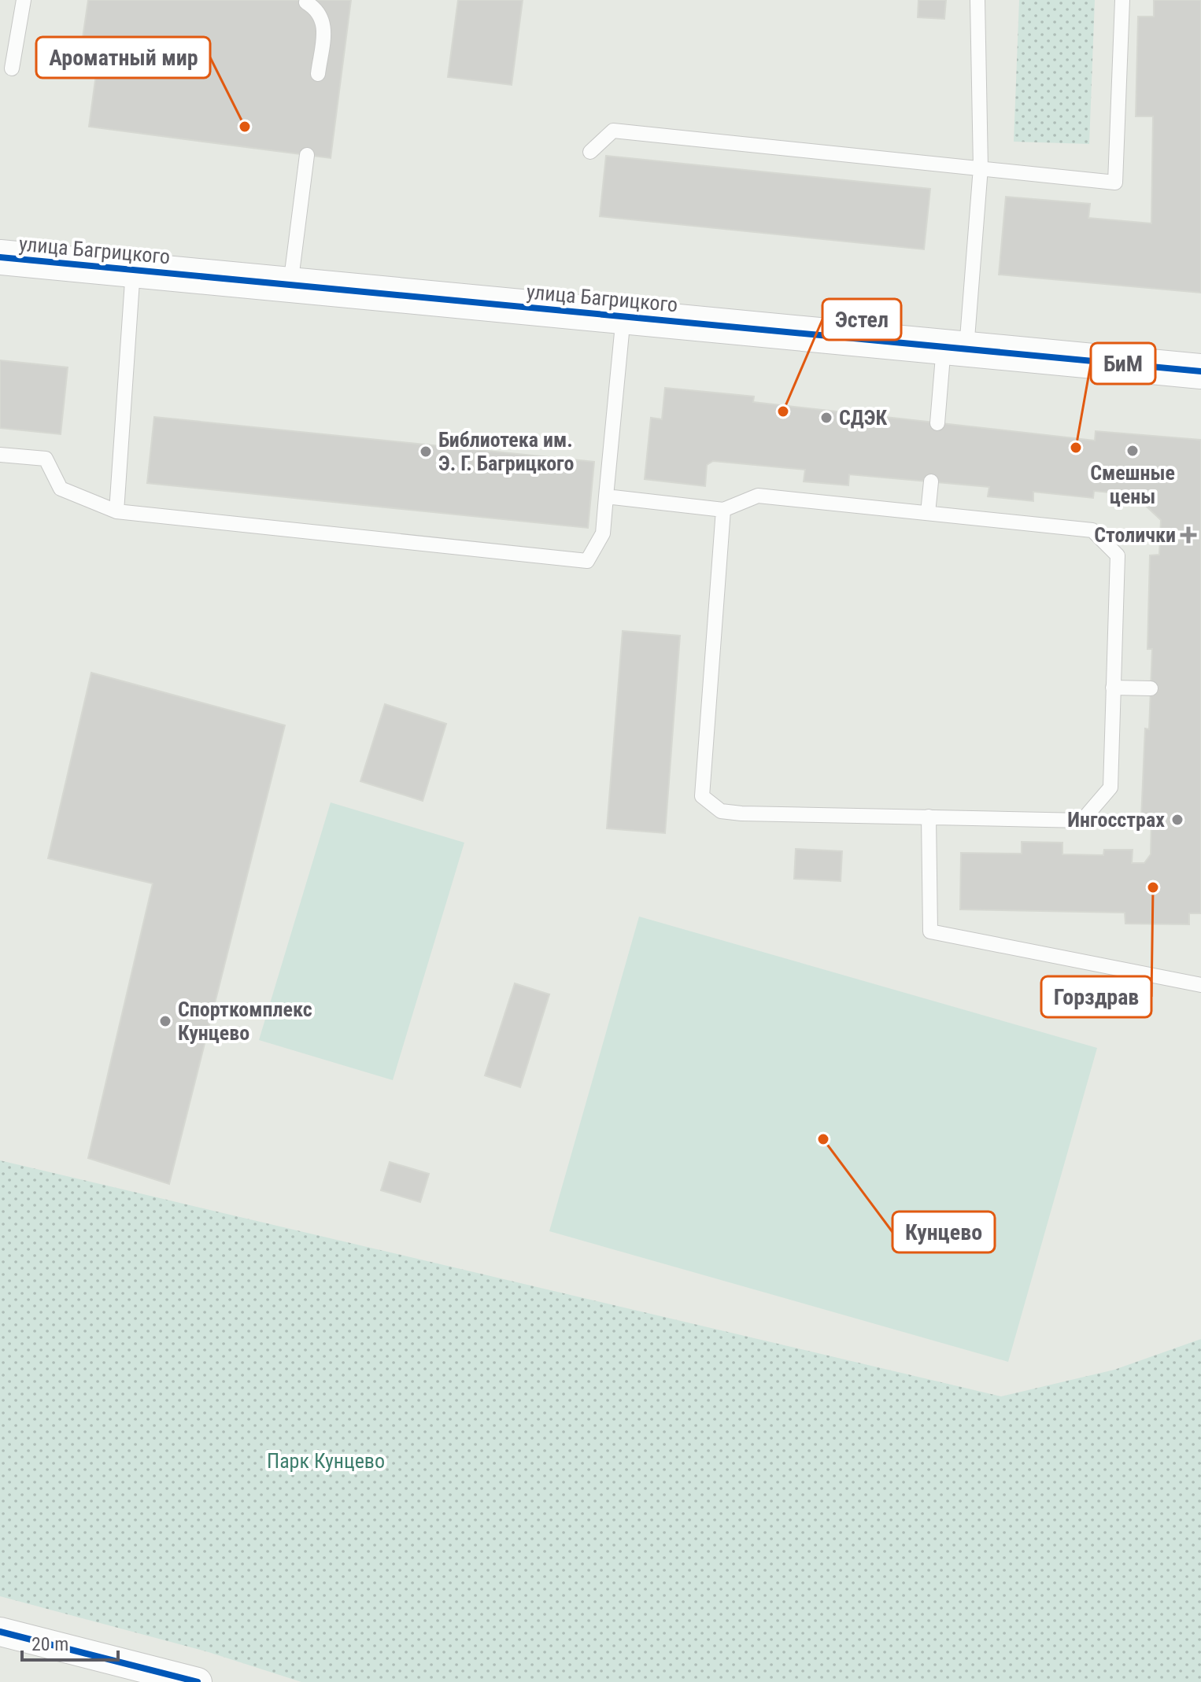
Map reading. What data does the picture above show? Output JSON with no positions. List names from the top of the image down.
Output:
{
  "streets": {
    "street": ["улица Багрицкого"]
  },
  "parks": ["Парк Кунцево"],
  "places": {
    "other": [
      "Ароматный мир",
      "Эстел",
      "СДЭК",
      "БиМ",
      "Смешные цены",
      "Библиотека им. Э. Г. Багрицкого",
      "Ингосстрах",
      "Горздрав",
      "Спорткомплекс Кунцево",
      "Кунцево"
    ],
    "health": ["Столички"]
  },
  "scale_bar": "20 m"
}
